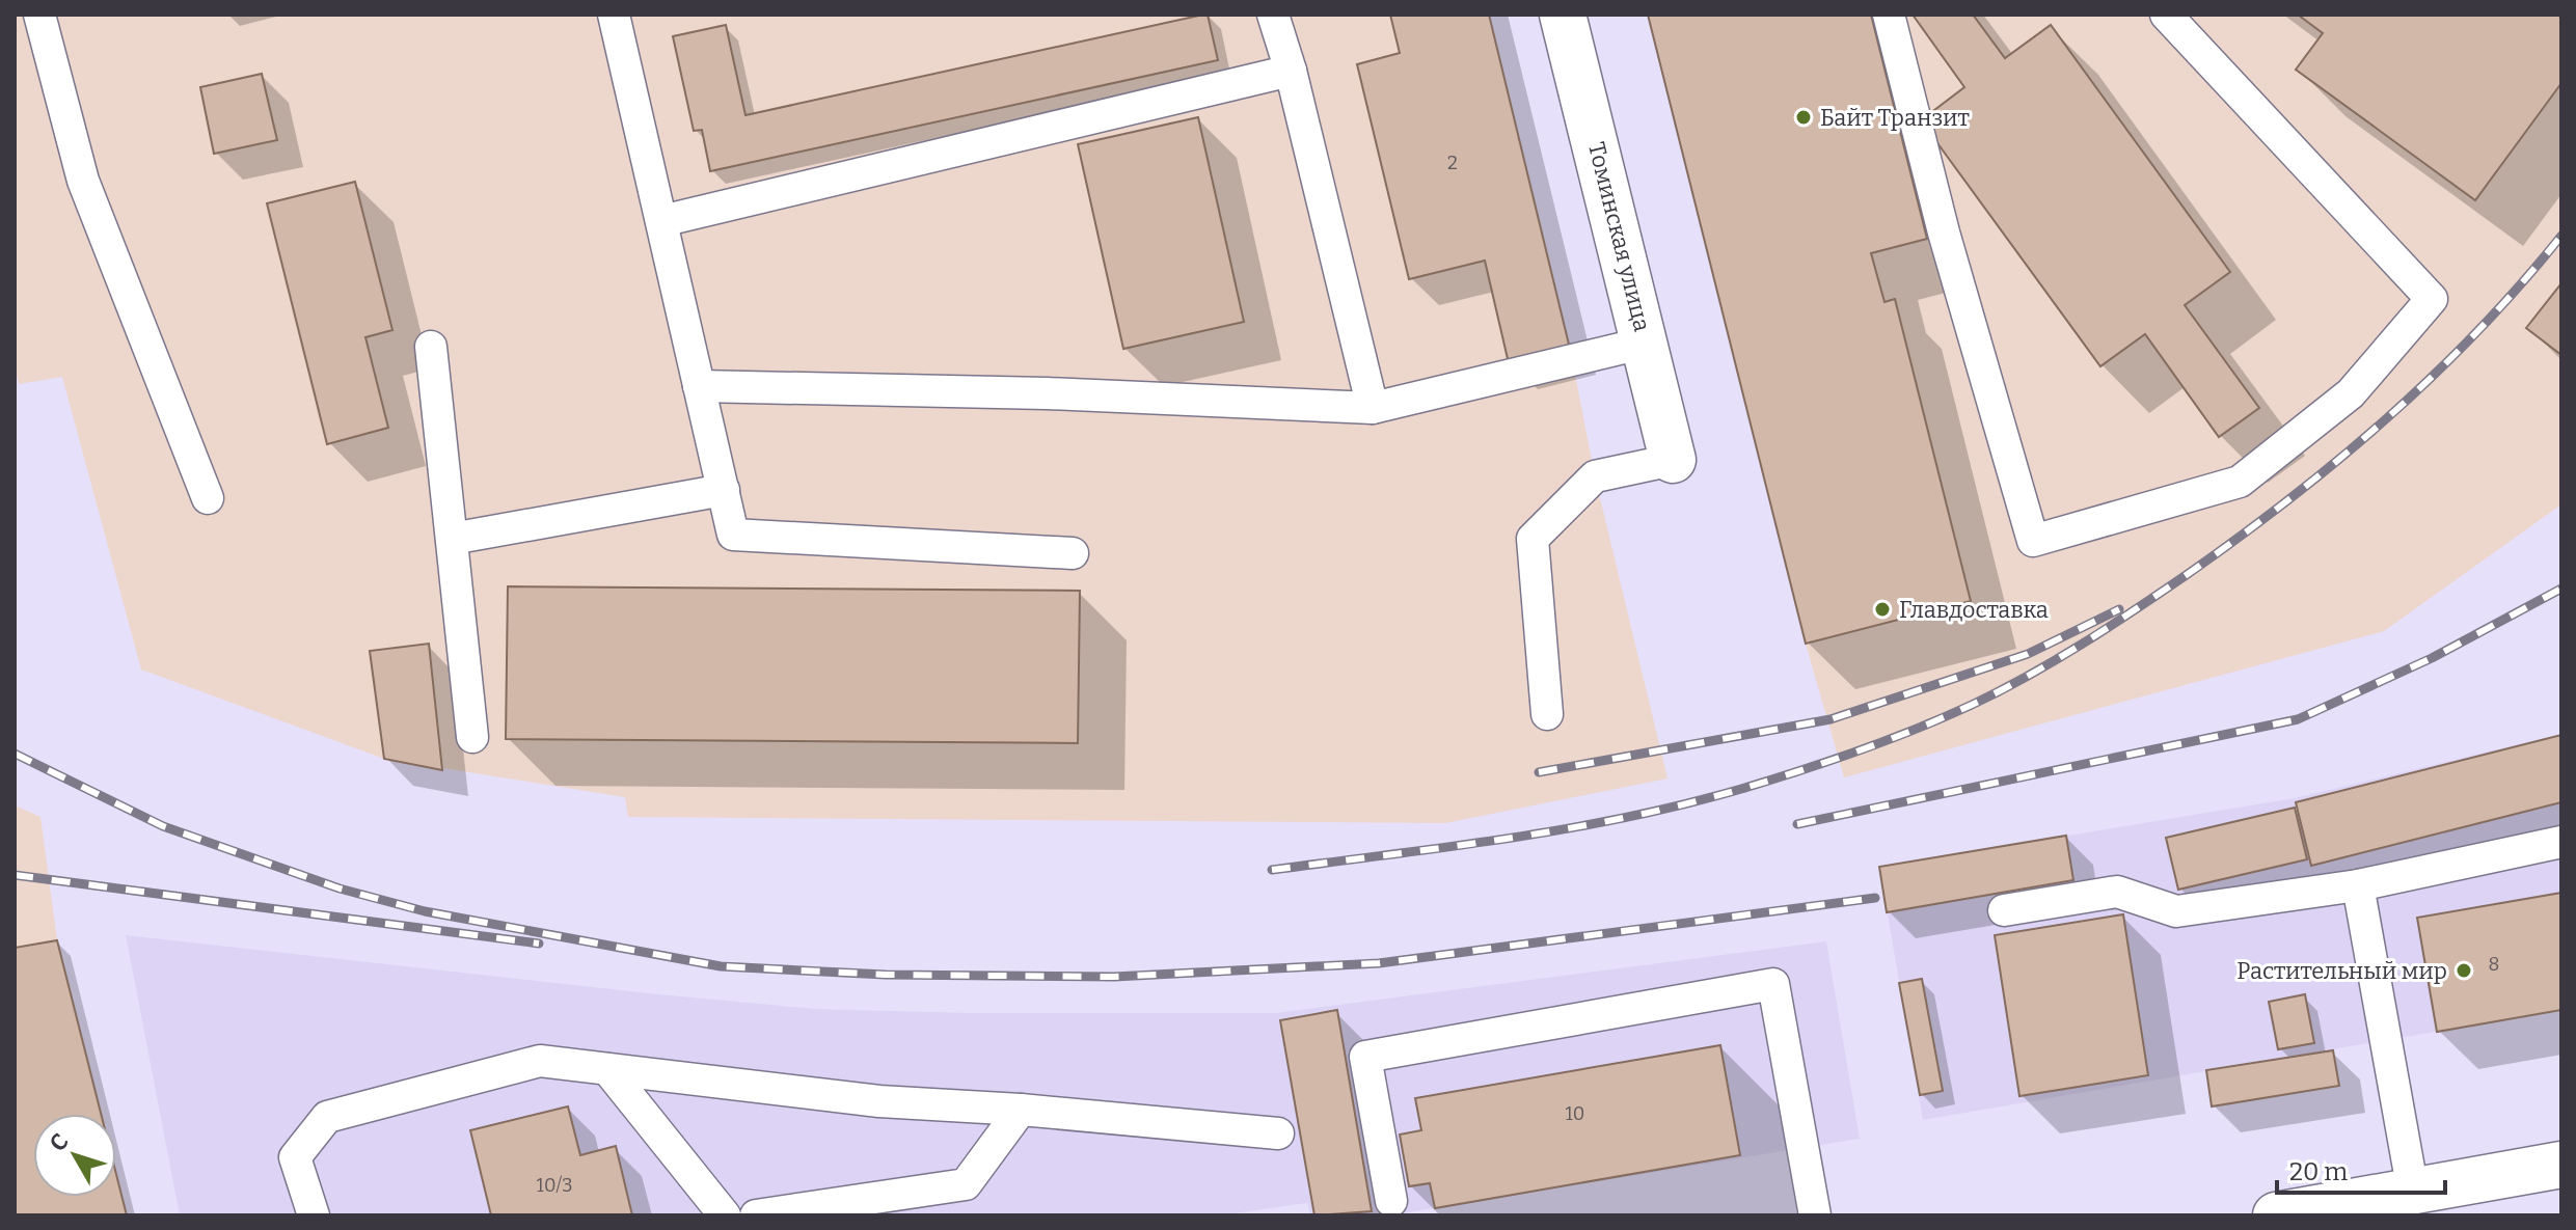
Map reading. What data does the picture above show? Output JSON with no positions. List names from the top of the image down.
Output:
{
  "streets": {
    "street": ["Томинская улица"]
  },
  "places": ["Байт Транзит", "Главдоставка", "Растительный мир"],
  "house_numbers": [
    "2",
    "8",
    "10",
    "10/3"
  ],
  "scale_bar": "20 m",
  "north": "top left"
}
